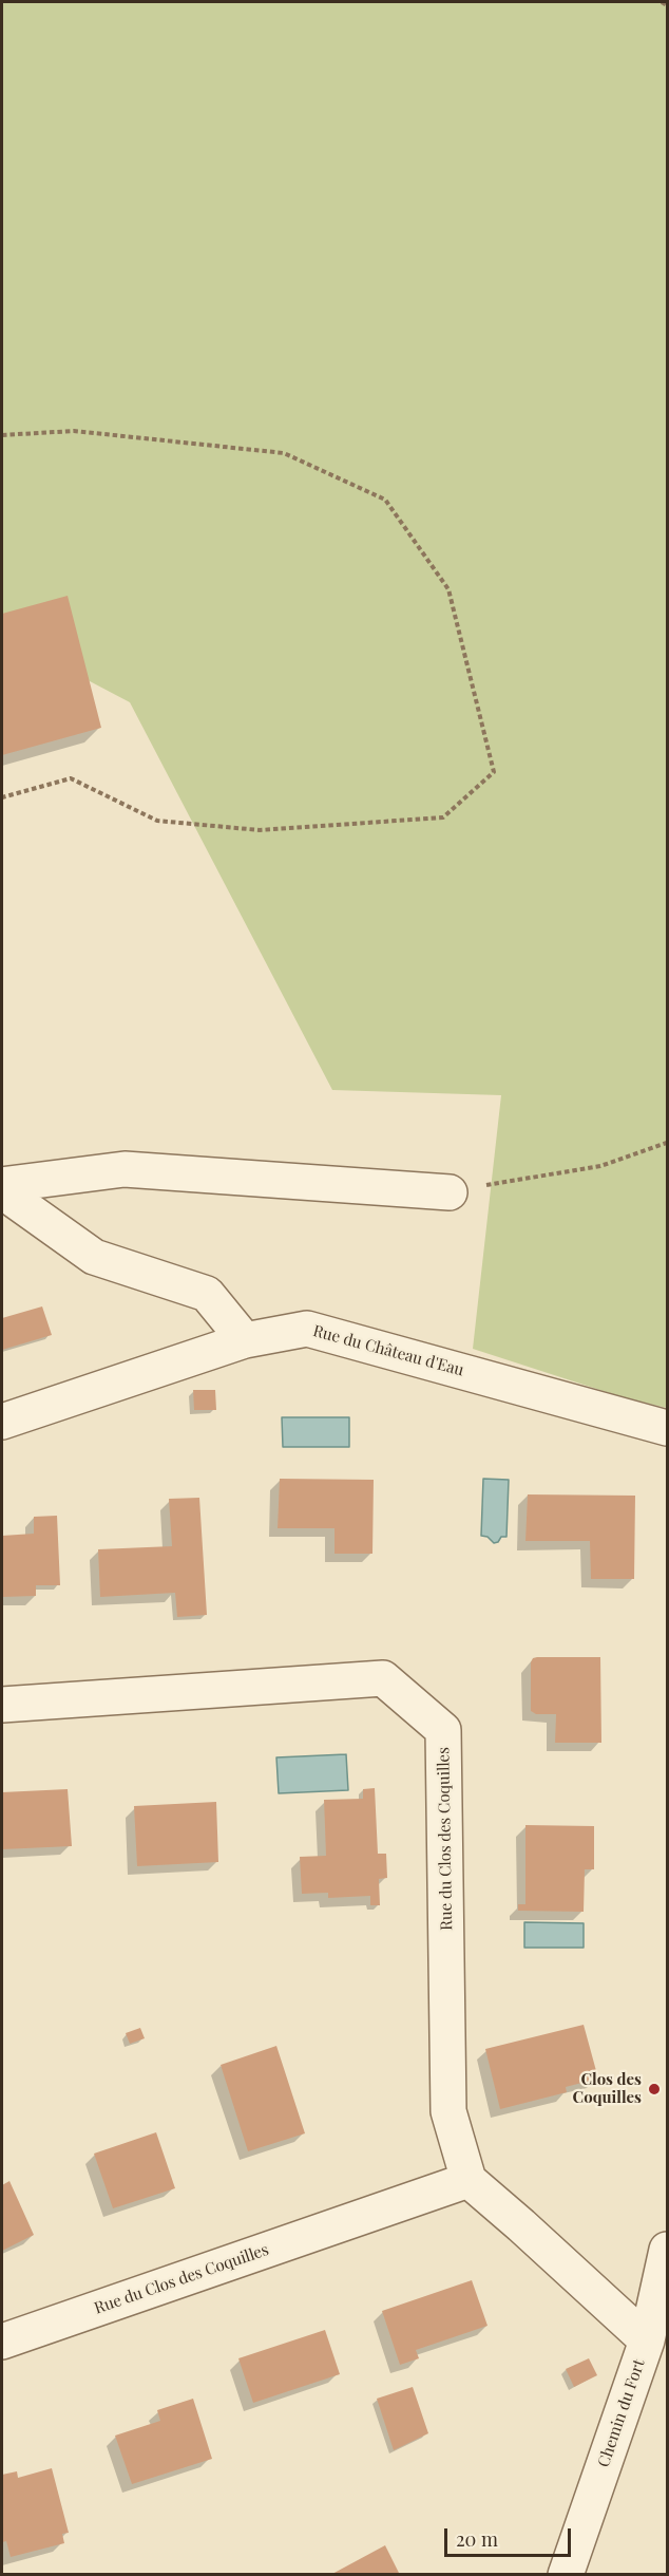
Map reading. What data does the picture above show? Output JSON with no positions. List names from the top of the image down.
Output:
{
  "streets": {
    "street": ["Rue du Château d'Eau", "Rue du Clos des Coquilles", "Chemin du Fort"]
  },
  "places": ["Clos des Coquilles"],
  "scale_bar": "20 m"
}
